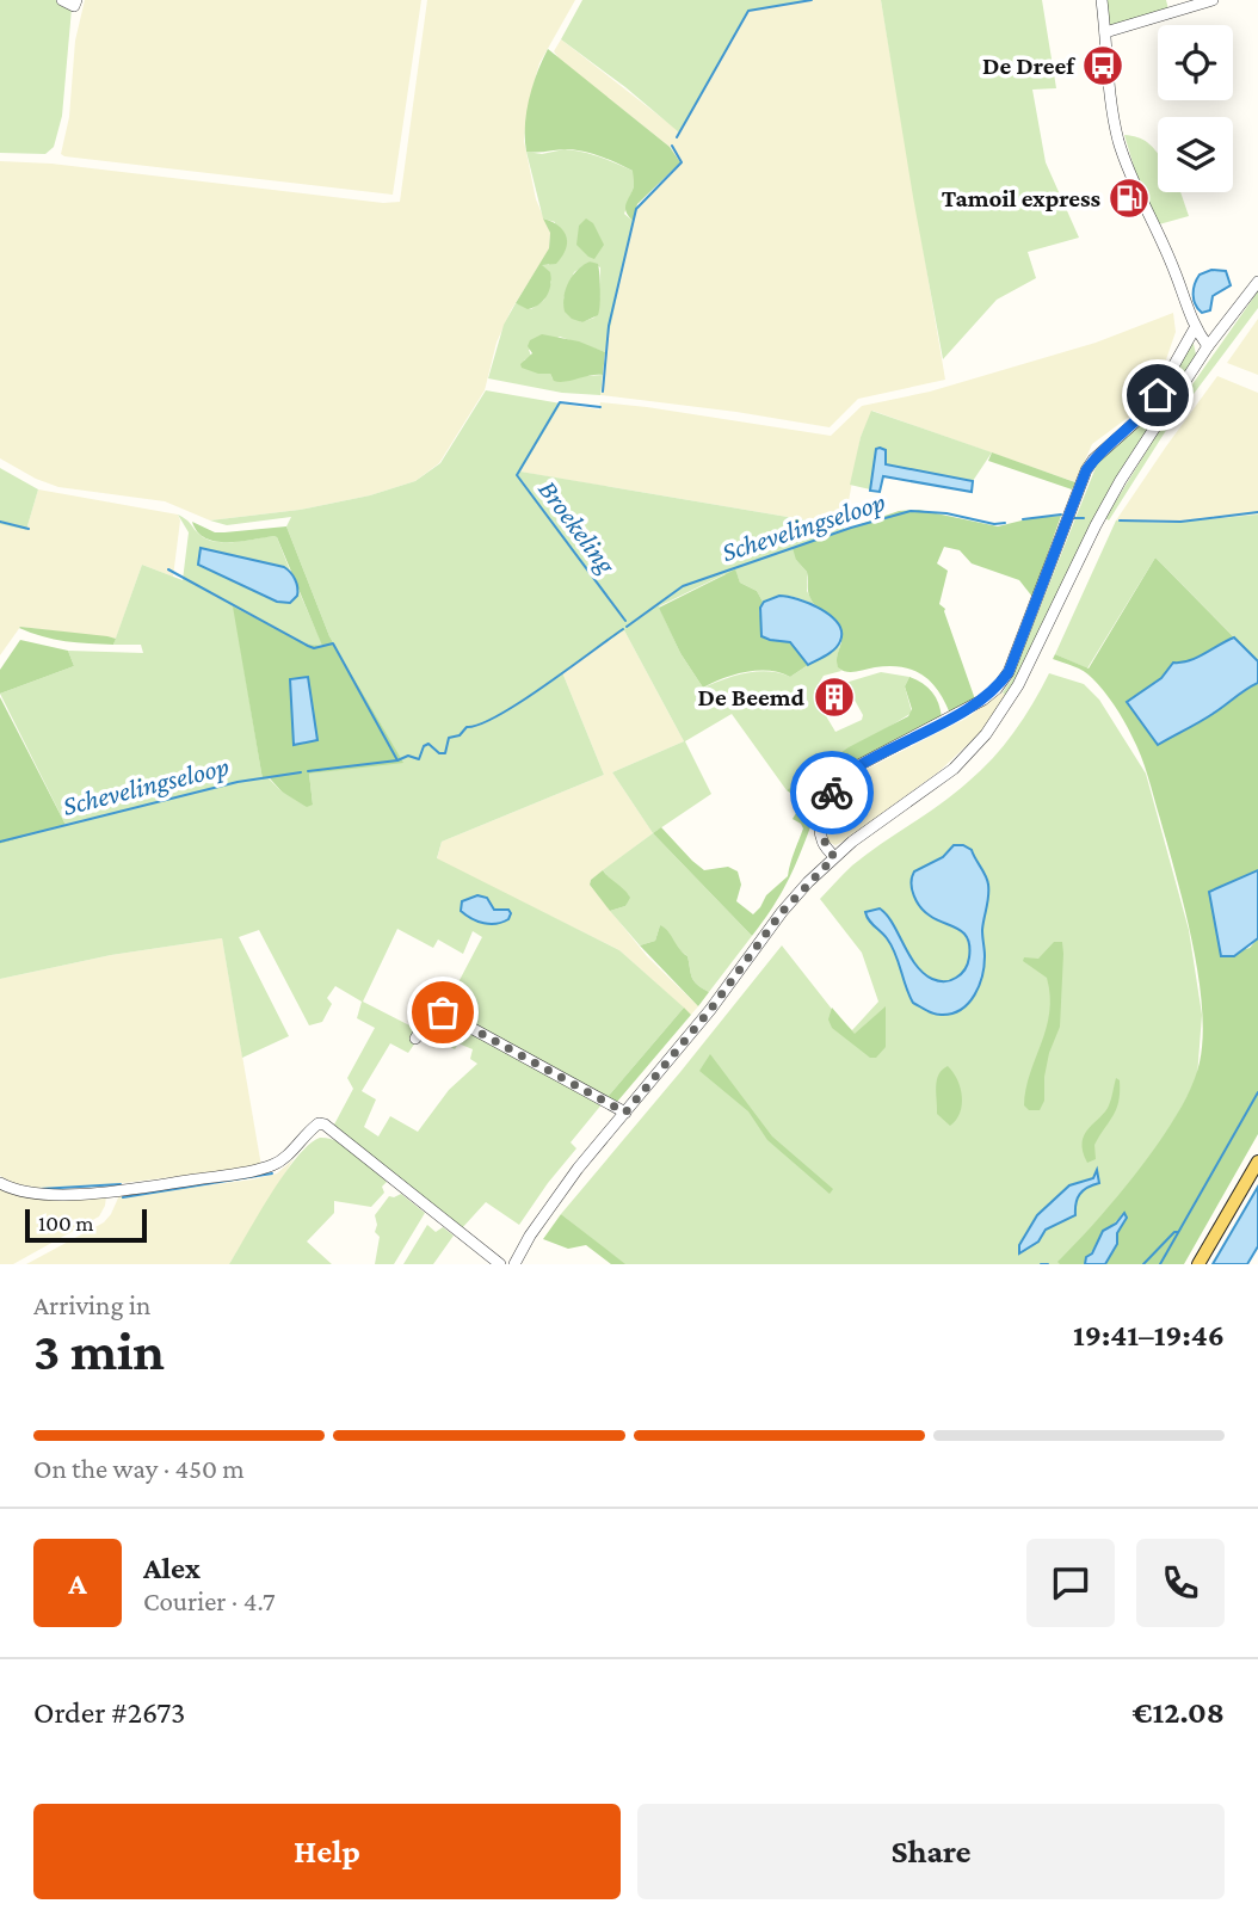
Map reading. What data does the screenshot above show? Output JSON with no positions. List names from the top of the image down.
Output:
{
  "water": ["Broekeling", "Schevelingseloop"],
  "places": {
    "bus stop": ["De Dreef"],
    "fuel station": ["Tamoil express"],
    "building": ["De Beemd"]
  },
  "scale_bar": "100 m",
  "page": {
    "scale": "100 m",
    "heading": ["3 min", "Arriving in", "19:41–19:46"],
    "panel": [
      "Alex",
      "Courier · 4.7",
      "Order #2673",
      "€12.08"
    ],
    "bar": "On the way · 450 m",
    "round": "A",
    "buttons": ["Help", "Share"]
  }
}
